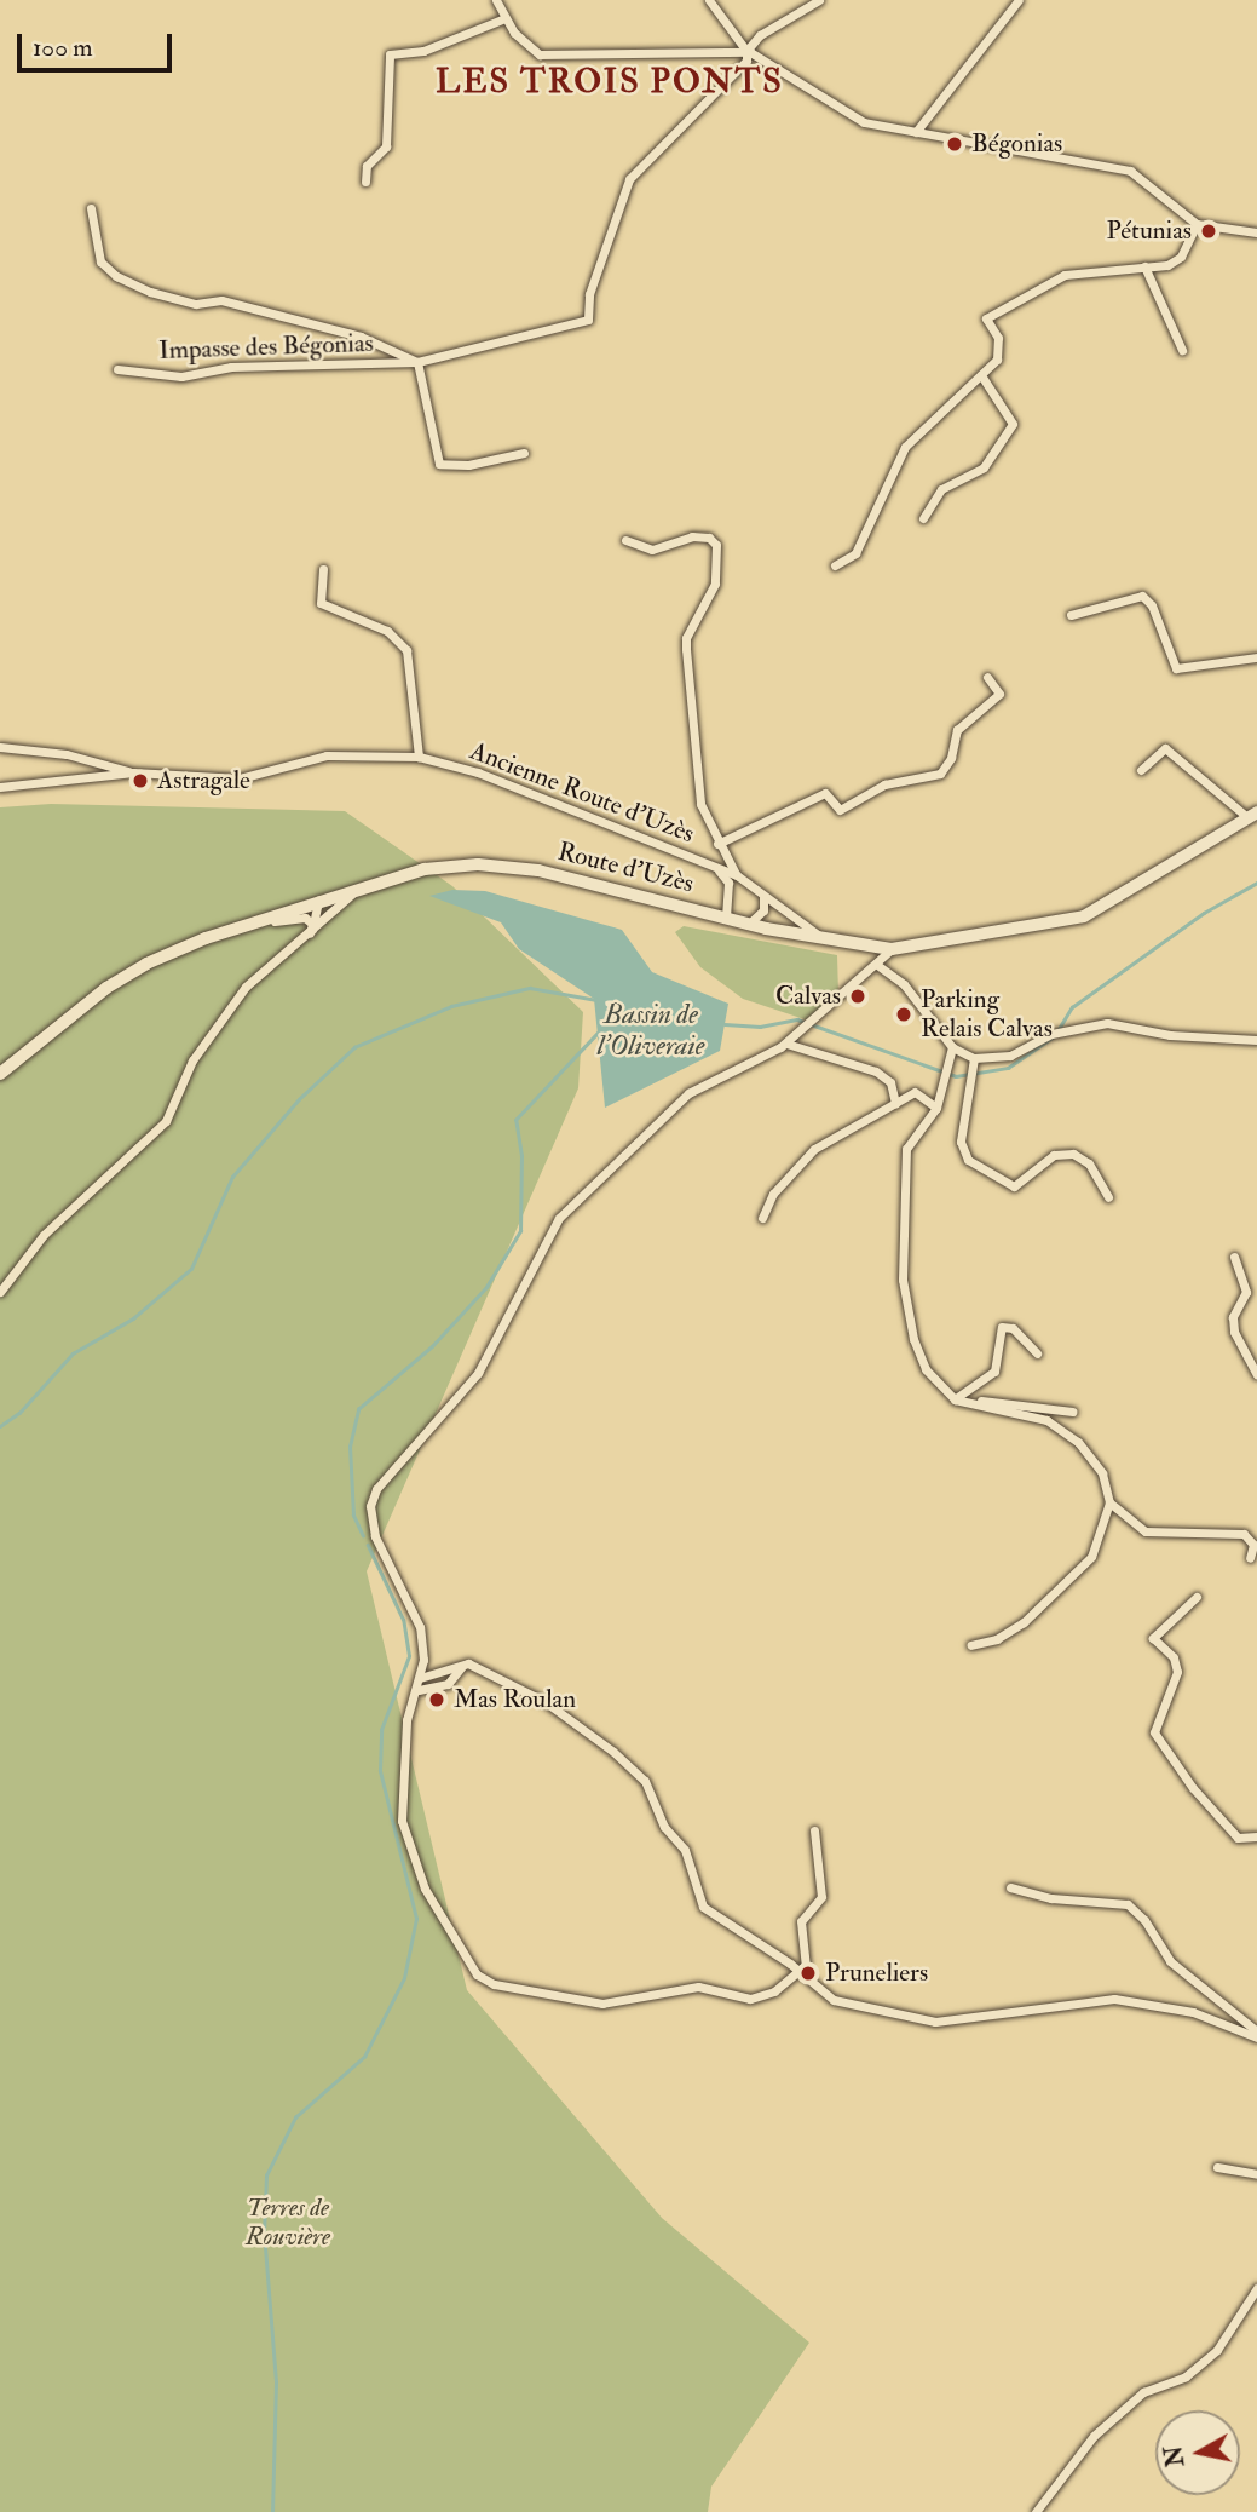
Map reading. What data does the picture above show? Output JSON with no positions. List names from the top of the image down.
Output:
{
  "streets": {
    "main road": ["Route d'Uzès"],
    "street": ["Impasse des Bégonias", "Ancienne Route d'Uzès"]
  },
  "crossings": [
    ["Ancienne Route d'Uzès", "Route d'Uzès"]
  ],
  "districts": ["LES TROIS PONTS"],
  "water": ["Bassin de l'Oliveraie"],
  "parks": ["Terres de Rouvière"],
  "places": [
    "Bégonias",
    "Pétunias",
    "Astragale",
    "Calvas",
    "Parking Relais Calvas",
    "Mas Roulan",
    "Pruneliers"
  ],
  "scale_bar": "100 m",
  "north": "left"
}
